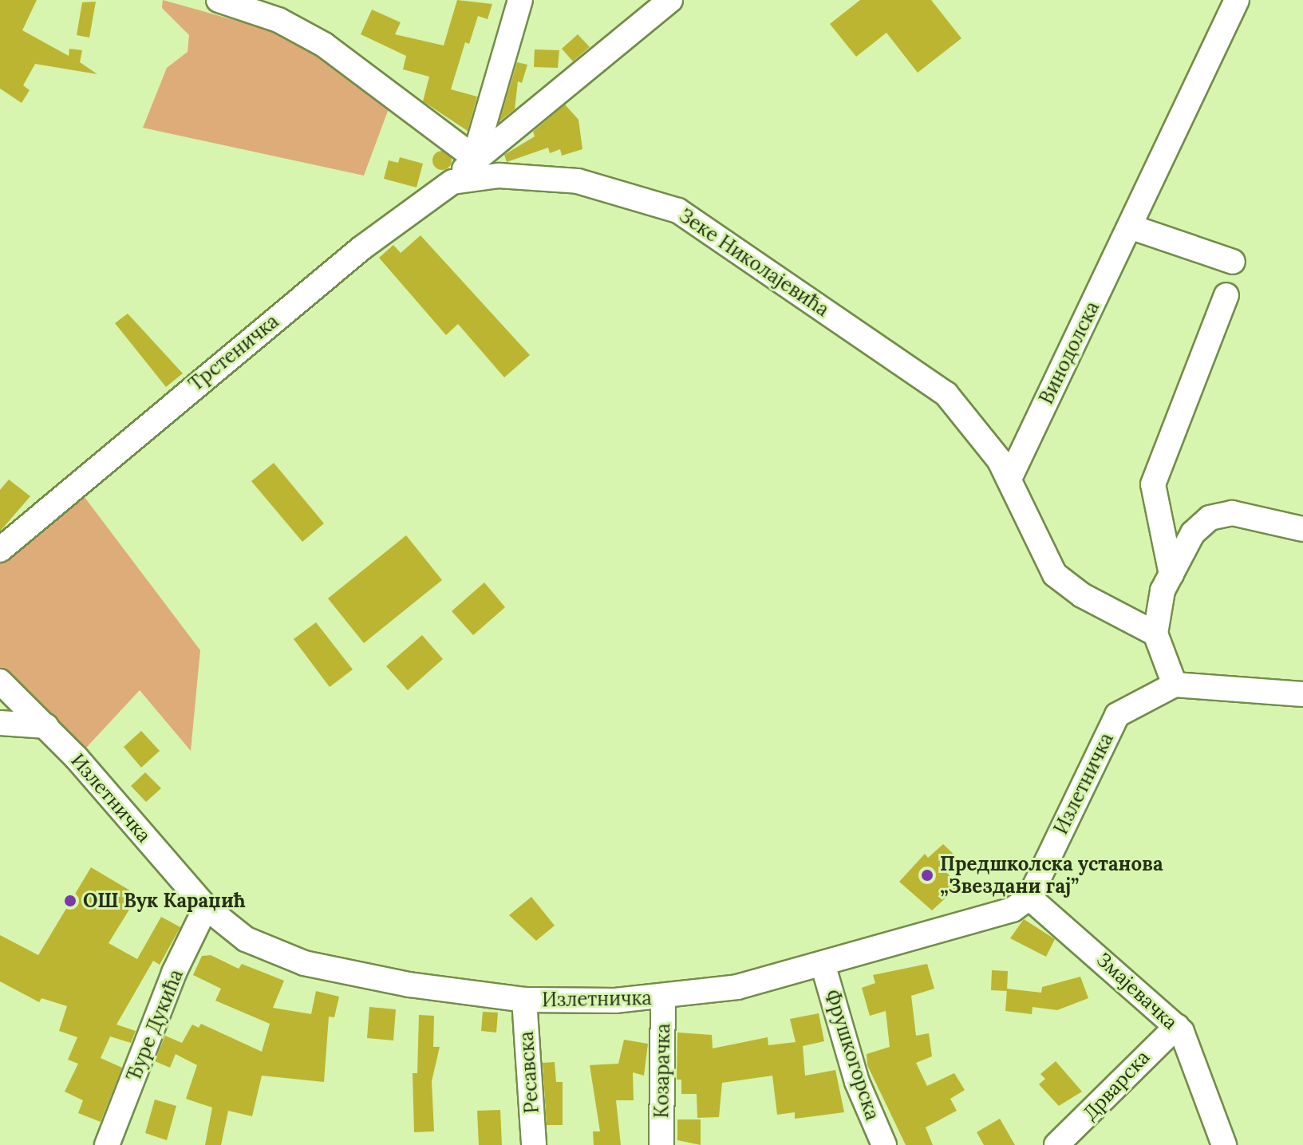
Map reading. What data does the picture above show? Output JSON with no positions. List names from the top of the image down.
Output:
{
  "streets": {
    "street": [
      "Зеке Николајевића",
      "Трстеничка",
      "Винодолска",
      "Излетничка",
      "Змајевачка",
      "Ђуре Дукића",
      "Фрушкогорска",
      "Козарачка",
      "Ресавска",
      "Дрварска"
    ]
  },
  "crossings": [
    ["Зеке Николајевића", "Трстеничка"],
    ["Зеке Николајевића", "Винодолска"],
    ["Излетничка", "Змајевачка"],
    ["Излетничка", "Ђуре Дукића"],
    ["Излетничка", "Фрушкогорска"],
    ["Излетничка", "Козарачка"],
    ["Излетничка", "Ресавска"],
    ["Змајевачка", "Дрварска"]
  ],
  "places": ["Предшколска установа „Звездани гај”", "ОШ Вук Караџић"]
}
